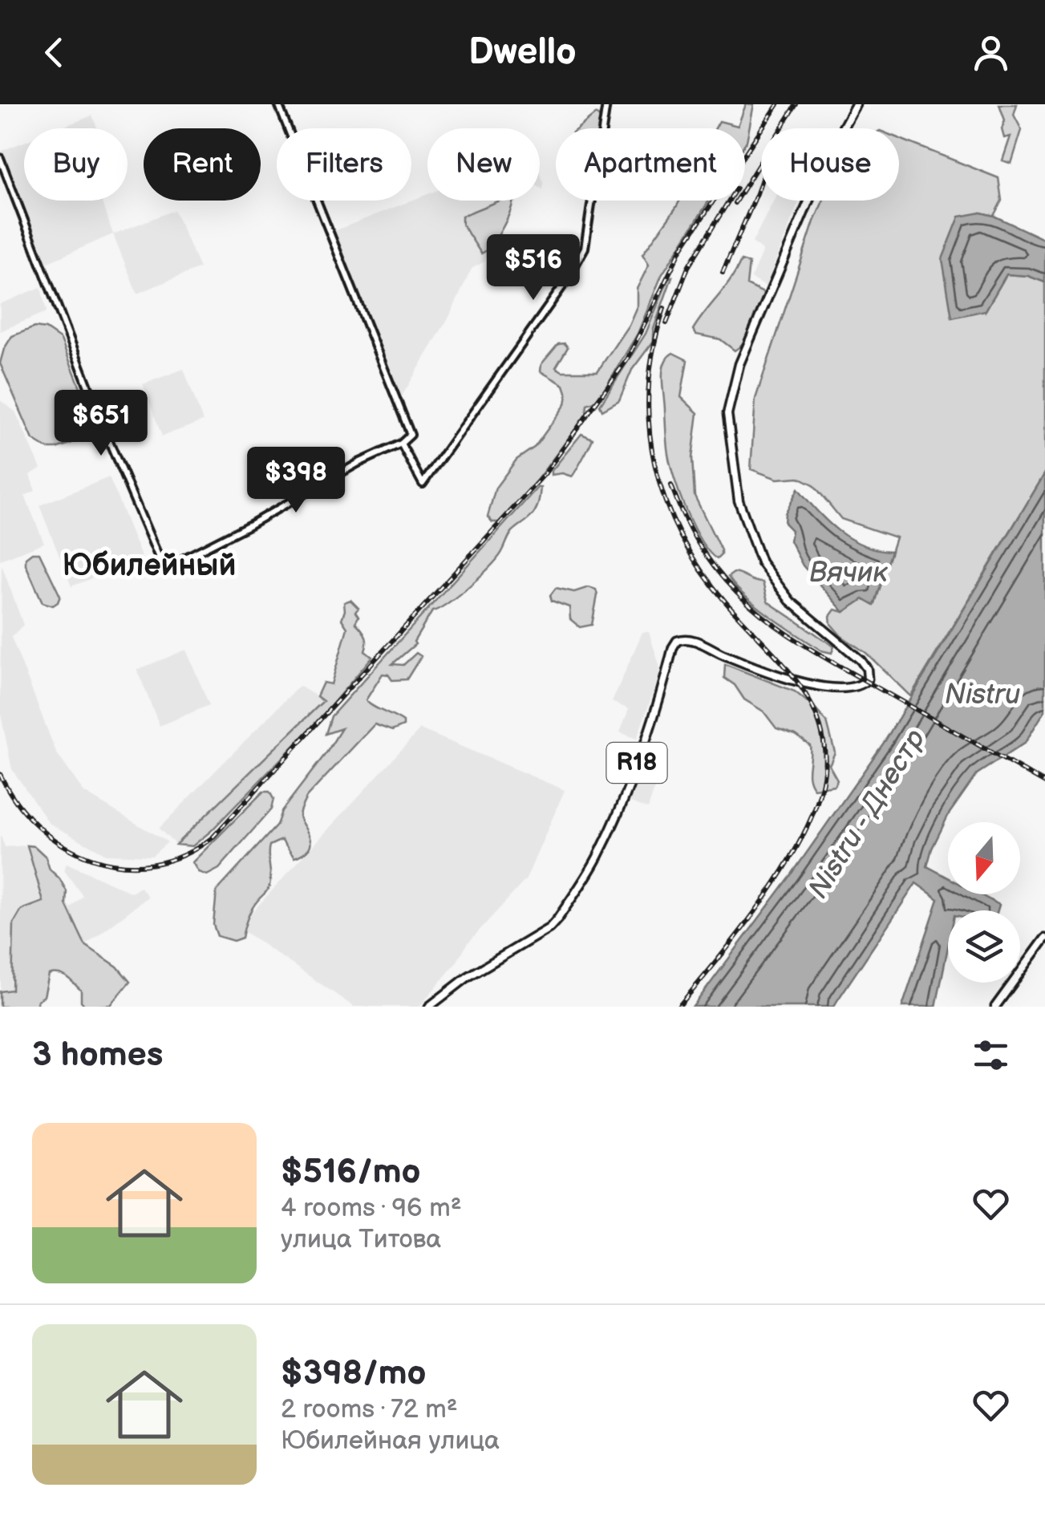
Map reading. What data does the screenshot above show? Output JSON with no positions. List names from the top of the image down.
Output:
{
  "streets": {
    "main road": ["R18"]
  },
  "districts": ["Юбилейный"],
  "water": ["Вячик", "Nistru", "Nistru - Днестр"],
  "north": "bottom",
  "page": {
    "header": "Dwello",
    "chip": [
      "Buy",
      "Rent",
      "Filters",
      "New",
      "Apartment",
      "House"
    ],
    "price": ["$516", "$651", "$398"],
    "heading": "3 homes",
    "list": [
      {
        "name": "$516/mo",
        "note": "4 rooms · 96 m² · улица Титова"
      },
      {
        "name": "$398/mo",
        "note": "2 rooms · 72 m² · Юбилейная улица"
      }
    ]
  }
}
